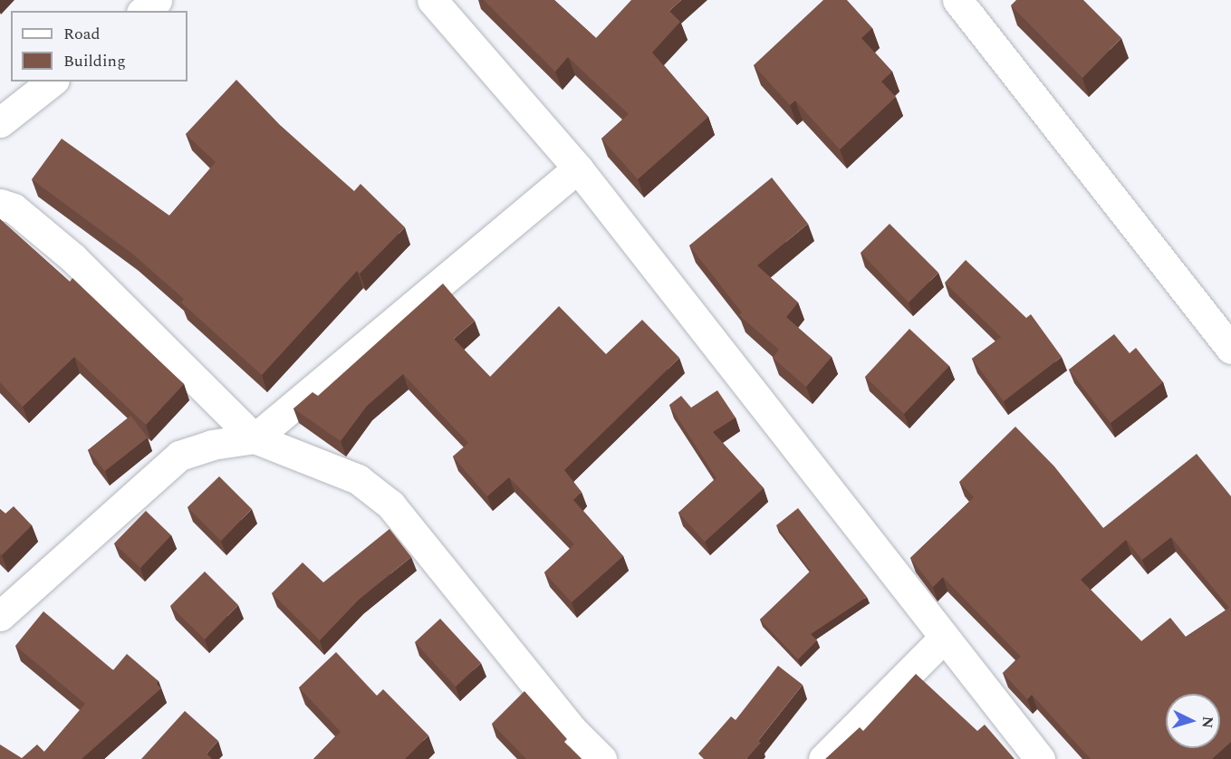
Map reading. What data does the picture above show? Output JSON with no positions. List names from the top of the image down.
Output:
{
  "legend": ["Road", "Building"],
  "north": "right"
}
